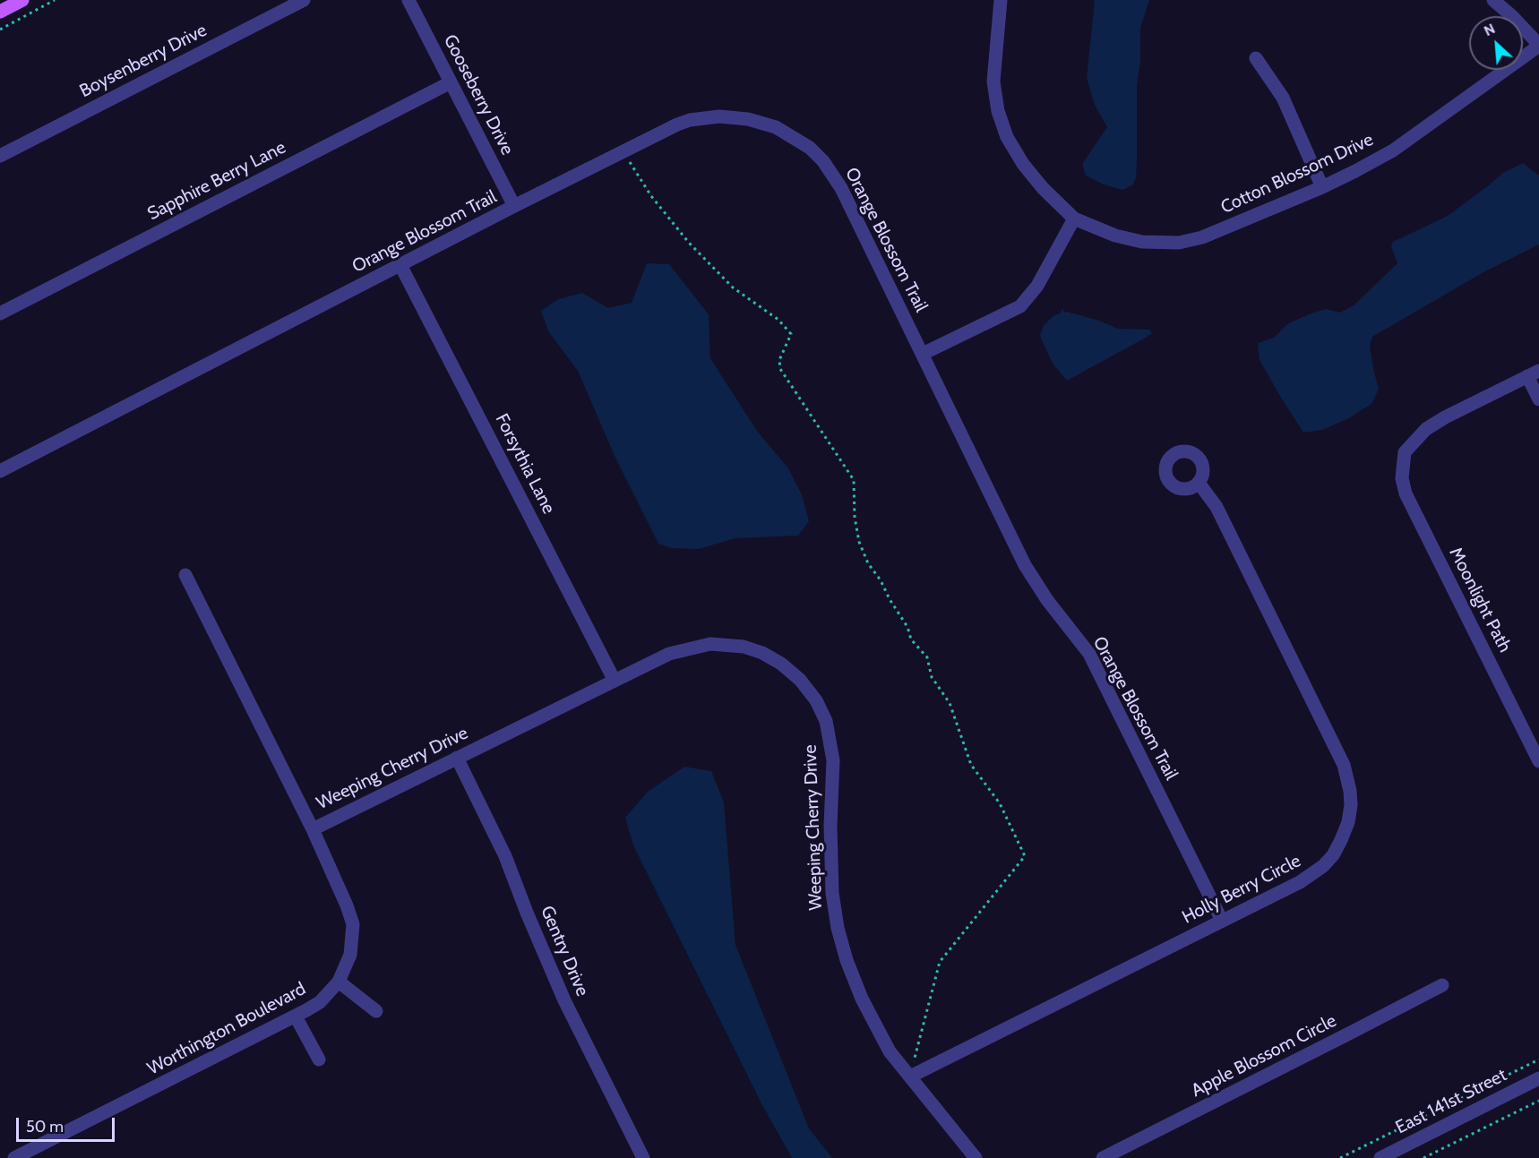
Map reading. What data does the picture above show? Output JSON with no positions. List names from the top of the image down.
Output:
{
  "streets": {
    "street": [
      "Boysenberry Drive",
      "Gooseberry Drive",
      "Cotton Blossom Drive",
      "Sapphire Berry Lane",
      "Orange Blossom Trail",
      "Forsythia Lane",
      "Moonlight Path",
      "Weeping Cherry Drive",
      "Holly Berry Circle",
      "Gentry Drive",
      "Worthington Boulevard",
      "Apple Blossom Circle",
      "East 141st Street"
    ]
  },
  "crossings": [
    ["Gooseberry Drive", "Sapphire Berry Lane"],
    ["Gooseberry Drive", "Orange Blossom Trail"],
    ["Orange Blossom Trail", "Forsythia Lane"],
    ["Orange Blossom Trail", "Holly Berry Circle"],
    ["Forsythia Lane", "Weeping Cherry Drive"],
    ["Weeping Cherry Drive", "Holly Berry Circle"],
    ["Weeping Cherry Drive", "Gentry Drive"],
    ["Weeping Cherry Drive", "Worthington Boulevard"]
  ],
  "scale_bar": "50 m",
  "north": "top left"
}
